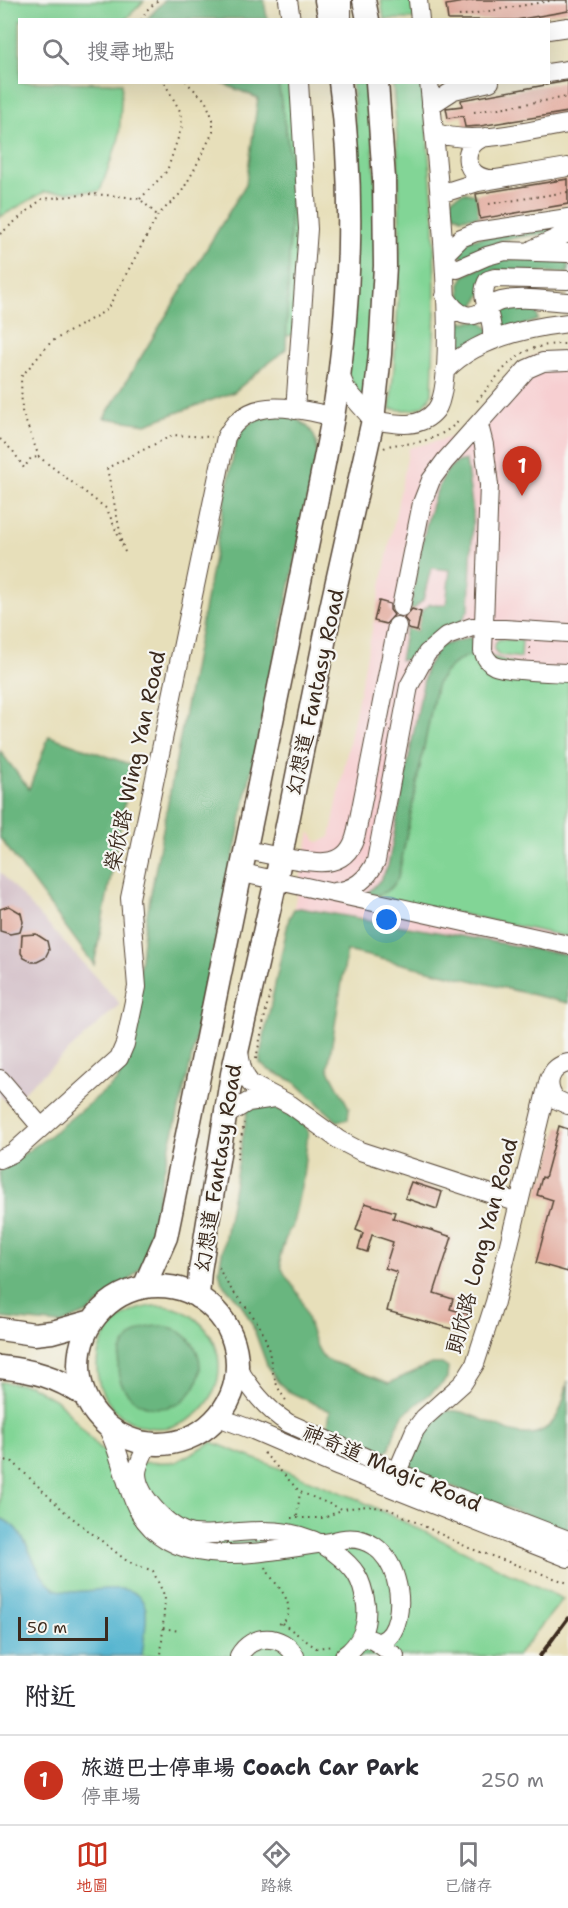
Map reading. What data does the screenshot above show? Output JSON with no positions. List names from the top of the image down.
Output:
{
  "streets": {
    "main road": ["幻想道 Fantasy Road"],
    "street": ["榮欣路 Wing Yan Road", "朗欣路 Long Yan Road", "神奇道 Magic Road"]
  },
  "crossings": [
    ["幻想道 Fantasy Road", "神奇道 Magic Road"],
    ["朗欣路 Long Yan Road", "神奇道 Magic Road"]
  ],
  "scale_bar": "50 m",
  "page": {
    "search": "搜尋地點",
    "pins": "1",
    "scale": "50 m",
    "heading": "附近",
    "list": [
      {
        "mark": "1",
        "name": "旅遊巴士停車場 Coach Car Park",
        "note": "停車場",
        "value": "250 m"
      }
    ],
    "nav": ["地圖", "路線", "已儲存"]
  }
}
